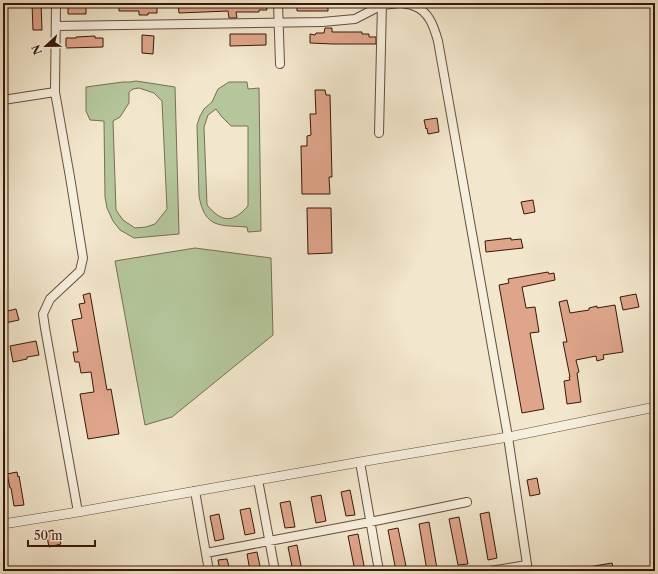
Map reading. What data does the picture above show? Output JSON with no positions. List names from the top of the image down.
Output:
{
  "scale_bar": "50 m",
  "north": "left"
}
